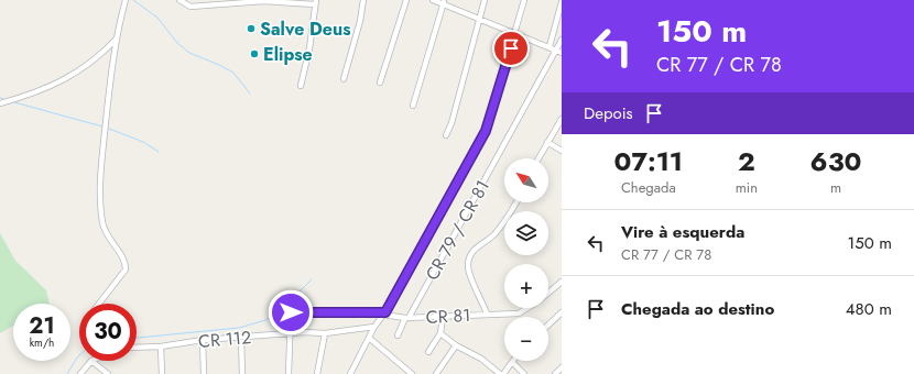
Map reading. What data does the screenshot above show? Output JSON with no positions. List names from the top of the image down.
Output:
{
  "streets": {
    "street": ["CR 79 / CR 81", "CR 81", "CR 112"]
  },
  "crossings": [
    ["CR 79 / CR 81", "CR 81"],
    ["CR 81", "CR 112"]
  ],
  "places": ["Salve Deus", "Elipse"],
  "north": "top left",
  "page": {
    "turn": ["150 m", "CR 77 / CR 78"],
    "then": "Depois",
    "eta": [
      "07:11",
      "Chegada",
      "2",
      "min",
      "630",
      "m"
    ],
    "map_buttons": ["+", "−"],
    "list": [
      {
        "name": "Vire à esquerda",
        "note": "CR 77 / CR 78",
        "value": "150 m"
      },
      {
        "name": "Chegada ao destino",
        "value": "480 m"
      }
    ],
    "speed": "21 km/h",
    "limit": "30"
  }
}
